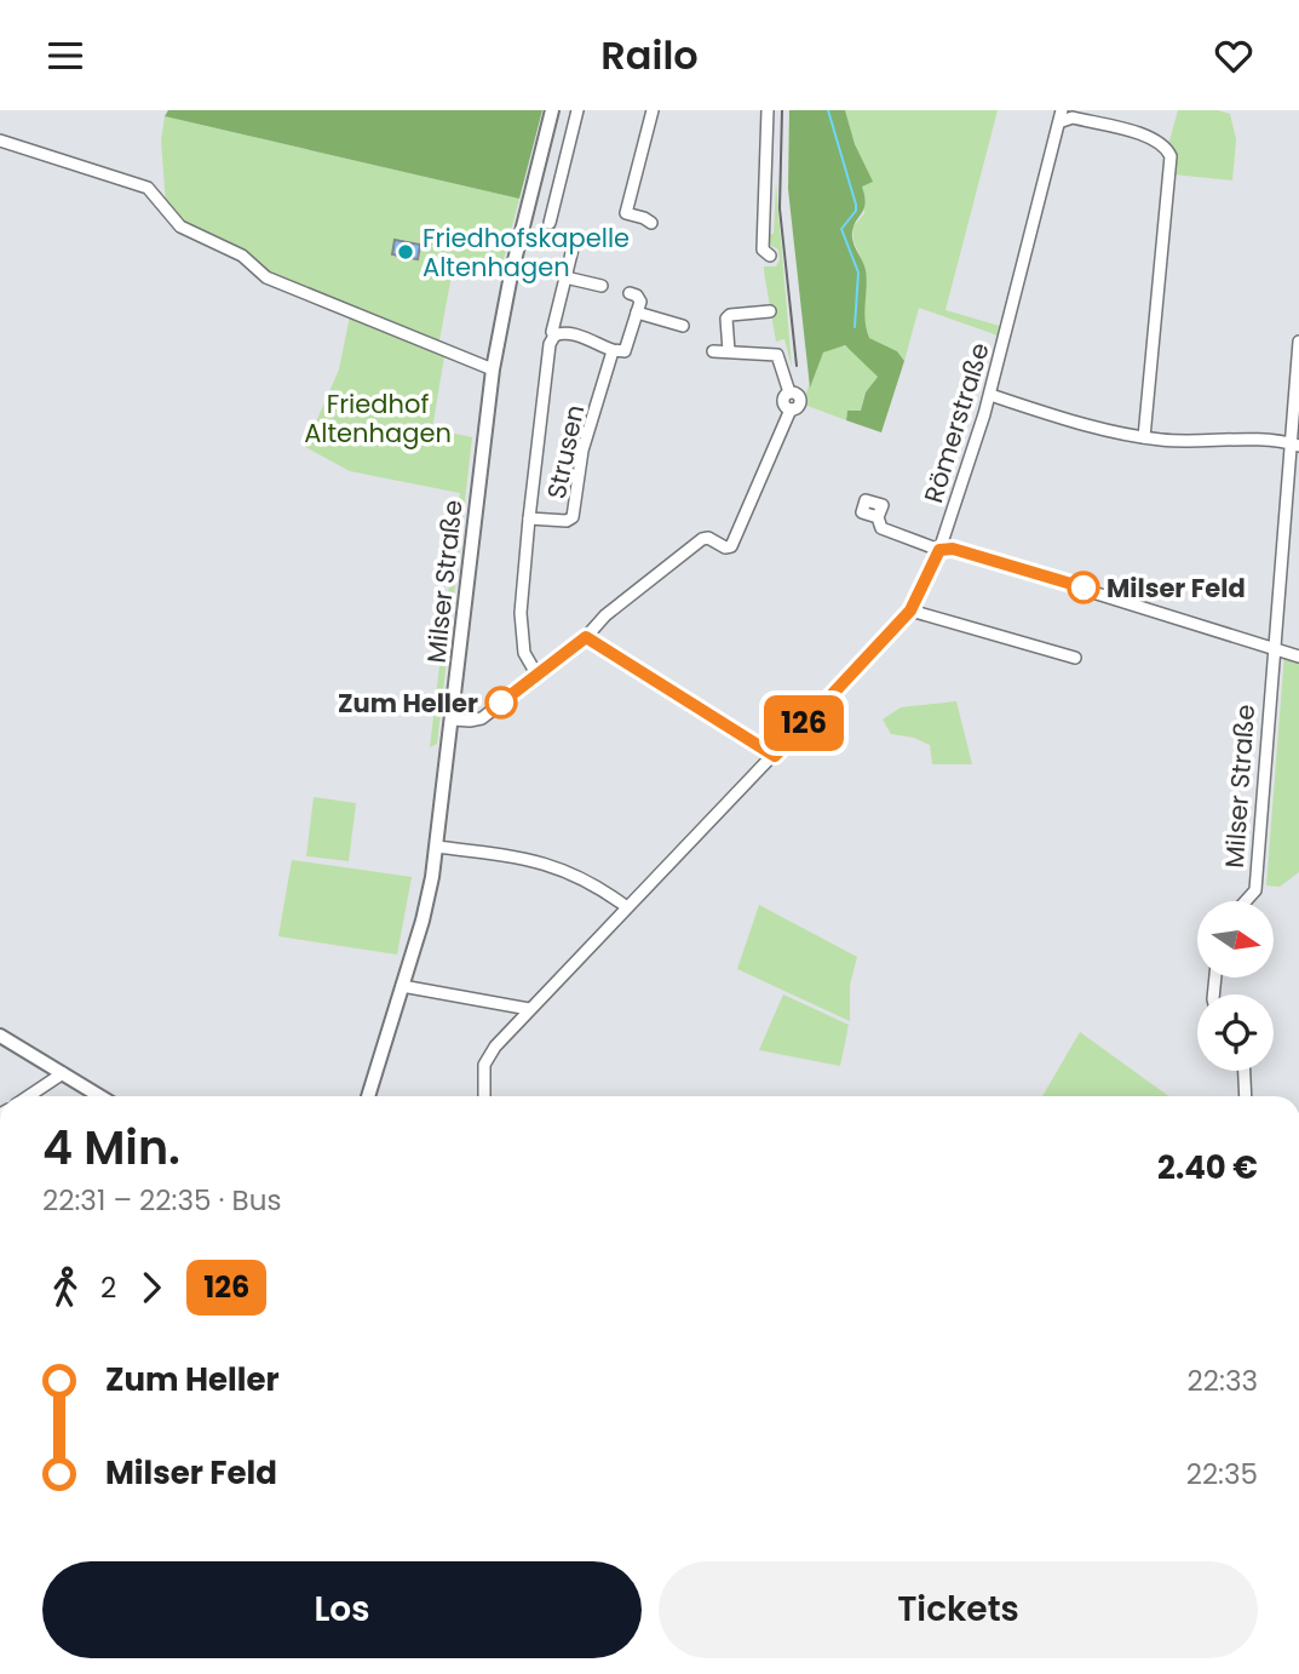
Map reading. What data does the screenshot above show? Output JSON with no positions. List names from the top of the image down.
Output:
{
  "streets": {
    "main road": ["Milser Straße"],
    "street": ["Römerstraße", "Strusen"]
  },
  "parks": ["Friedhof Altenhagen"],
  "places": ["Friedhofskapelle Altenhagen", "Milser Feld", "Zum Heller"],
  "lines": ["bus line 126"],
  "north": "right",
  "page": {
    "header": "Railo",
    "on_map": "126",
    "heading": ["4 Min.", "22:31 – 22:35 · Bus", "2.40 €"],
    "legs": ["2", "126"],
    "list": [
      {
        "name": "Zum Heller",
        "value": "22:33"
      },
      {
        "name": "Milser Feld",
        "value": "22:35"
      }
    ],
    "buttons": ["Los", "Tickets"]
  }
}
